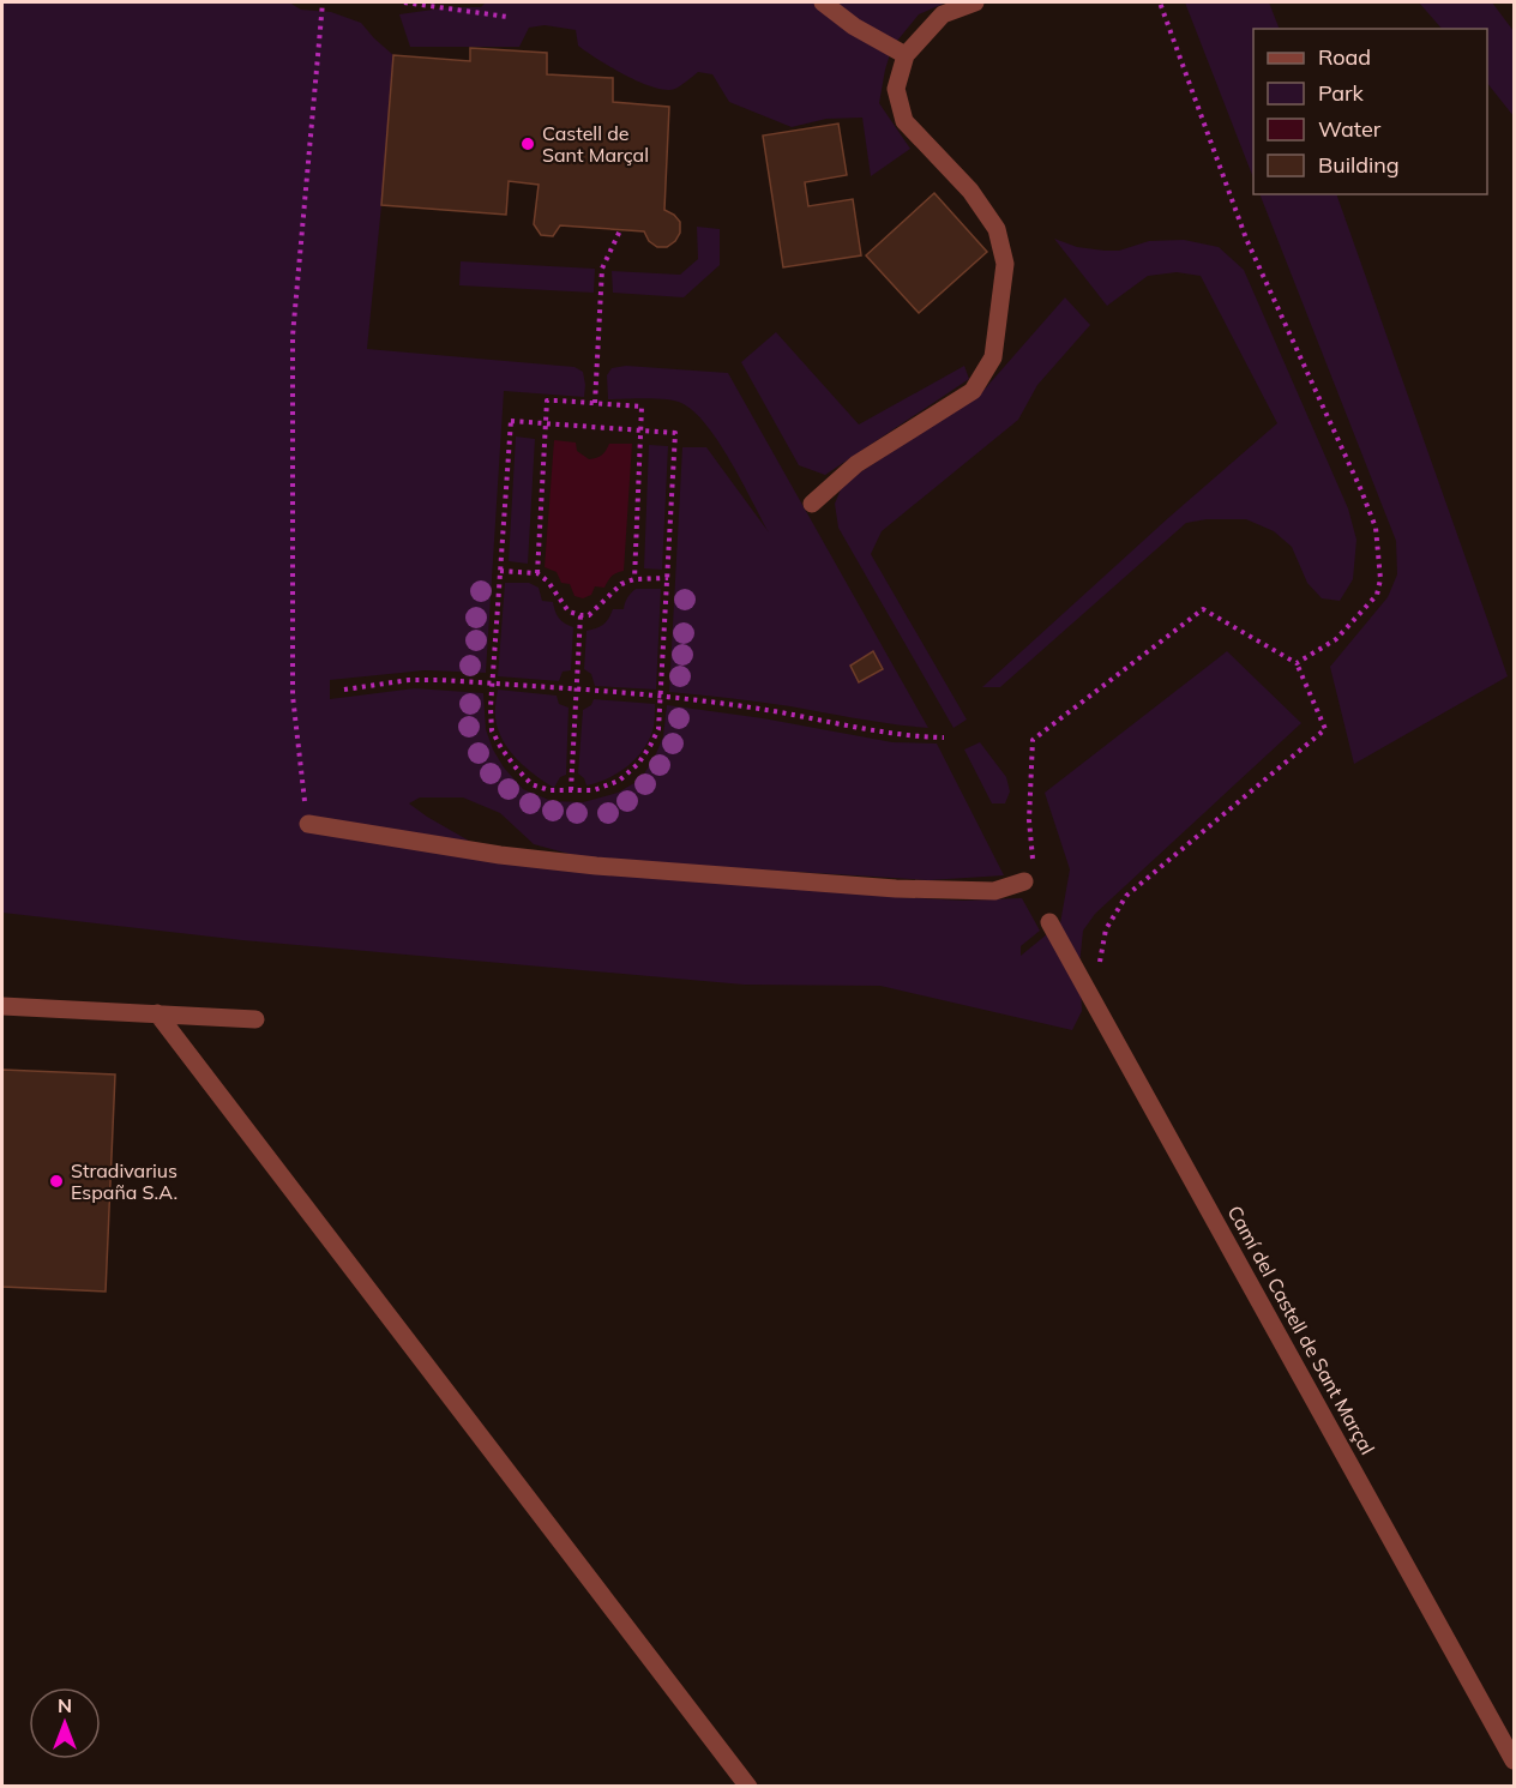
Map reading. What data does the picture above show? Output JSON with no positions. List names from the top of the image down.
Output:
{
  "streets": {
    "street": ["Camí del Castell de Sant Marçal"]
  },
  "places": ["Castell de Sant Marçal", "Stradivarius España S.A."],
  "legend": [
    "Road",
    "Park",
    "Water",
    "Building"
  ],
  "north": "top"
}
